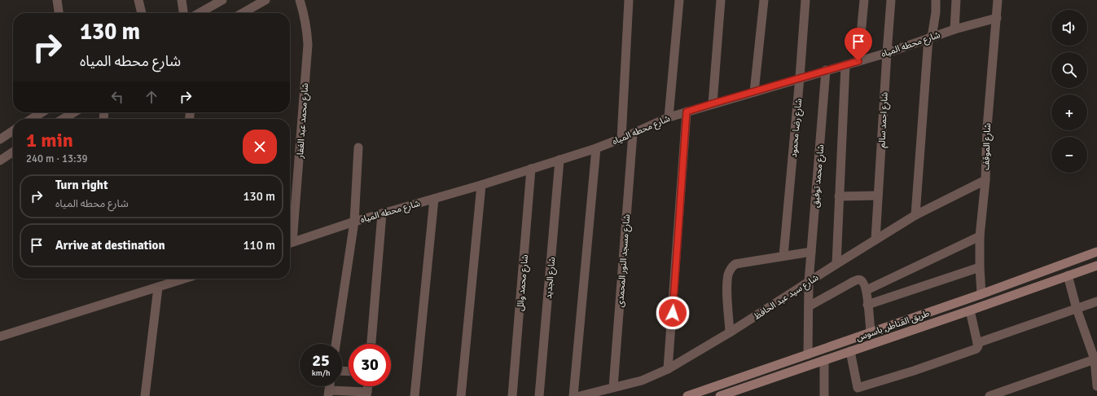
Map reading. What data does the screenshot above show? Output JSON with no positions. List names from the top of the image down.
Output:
{
  "streets": {
    "main road": ["طريق القناطر, باسوس"],
    "street": [
      "شارع محطه المياه",
      "شارع احمد سالم",
      "شارع محمد عبد الغفار",
      "شارع رضا محمود",
      "شارع الموقف",
      "شارع محمد توفيق",
      "شارع مسجد النور المحمدى",
      "شارع الجديد",
      "شارع محمد وائل",
      "شارع سيد عبد الحافظ"
    ]
  },
  "crossings": [
    ["شارع محطه المياه", "شارع احمد سالم"],
    ["شارع محطه المياه", "شارع رضا محمود"],
    ["شارع محطه المياه", "شارع الموقف"],
    ["شارع محطه المياه", "شارع محمد توفيق"],
    ["شارع محطه المياه", "شارع مسجد النور المحمدى"],
    ["شارع محطه المياه", "شارع الجديد"],
    ["شارع محطه المياه", "شارع محمد وائل"],
    ["شارع احمد سالم", "شارع سيد عبد الحافظ"],
    ["شارع الموقف", "شارع سيد عبد الحافظ"],
    ["شارع الموقف", "طريق القناطر, باسوس"],
    ["شارع محمد توفيق", "شارع سيد عبد الحافظ"],
    ["شارع محمد توفيق", "طريق القناطر, باسوس"],
    ["شارع مسجد النور المحمدى", "شارع سيد عبد الحافظ"]
  ],
  "page": {
    "map_buttons": ["+", "−"],
    "turn": ["130 m", "شارع محطه المياه"],
    "heading": ["1 min", "240 m · 13:39"],
    "list": [
      {
        "name": "Turn right",
        "note": "شارع محطه المياه",
        "value": "130 m"
      },
      {
        "name": "Arrive at destination",
        "value": "110 m"
      }
    ],
    "speed": "25 km/h",
    "limit": "30"
  }
}
